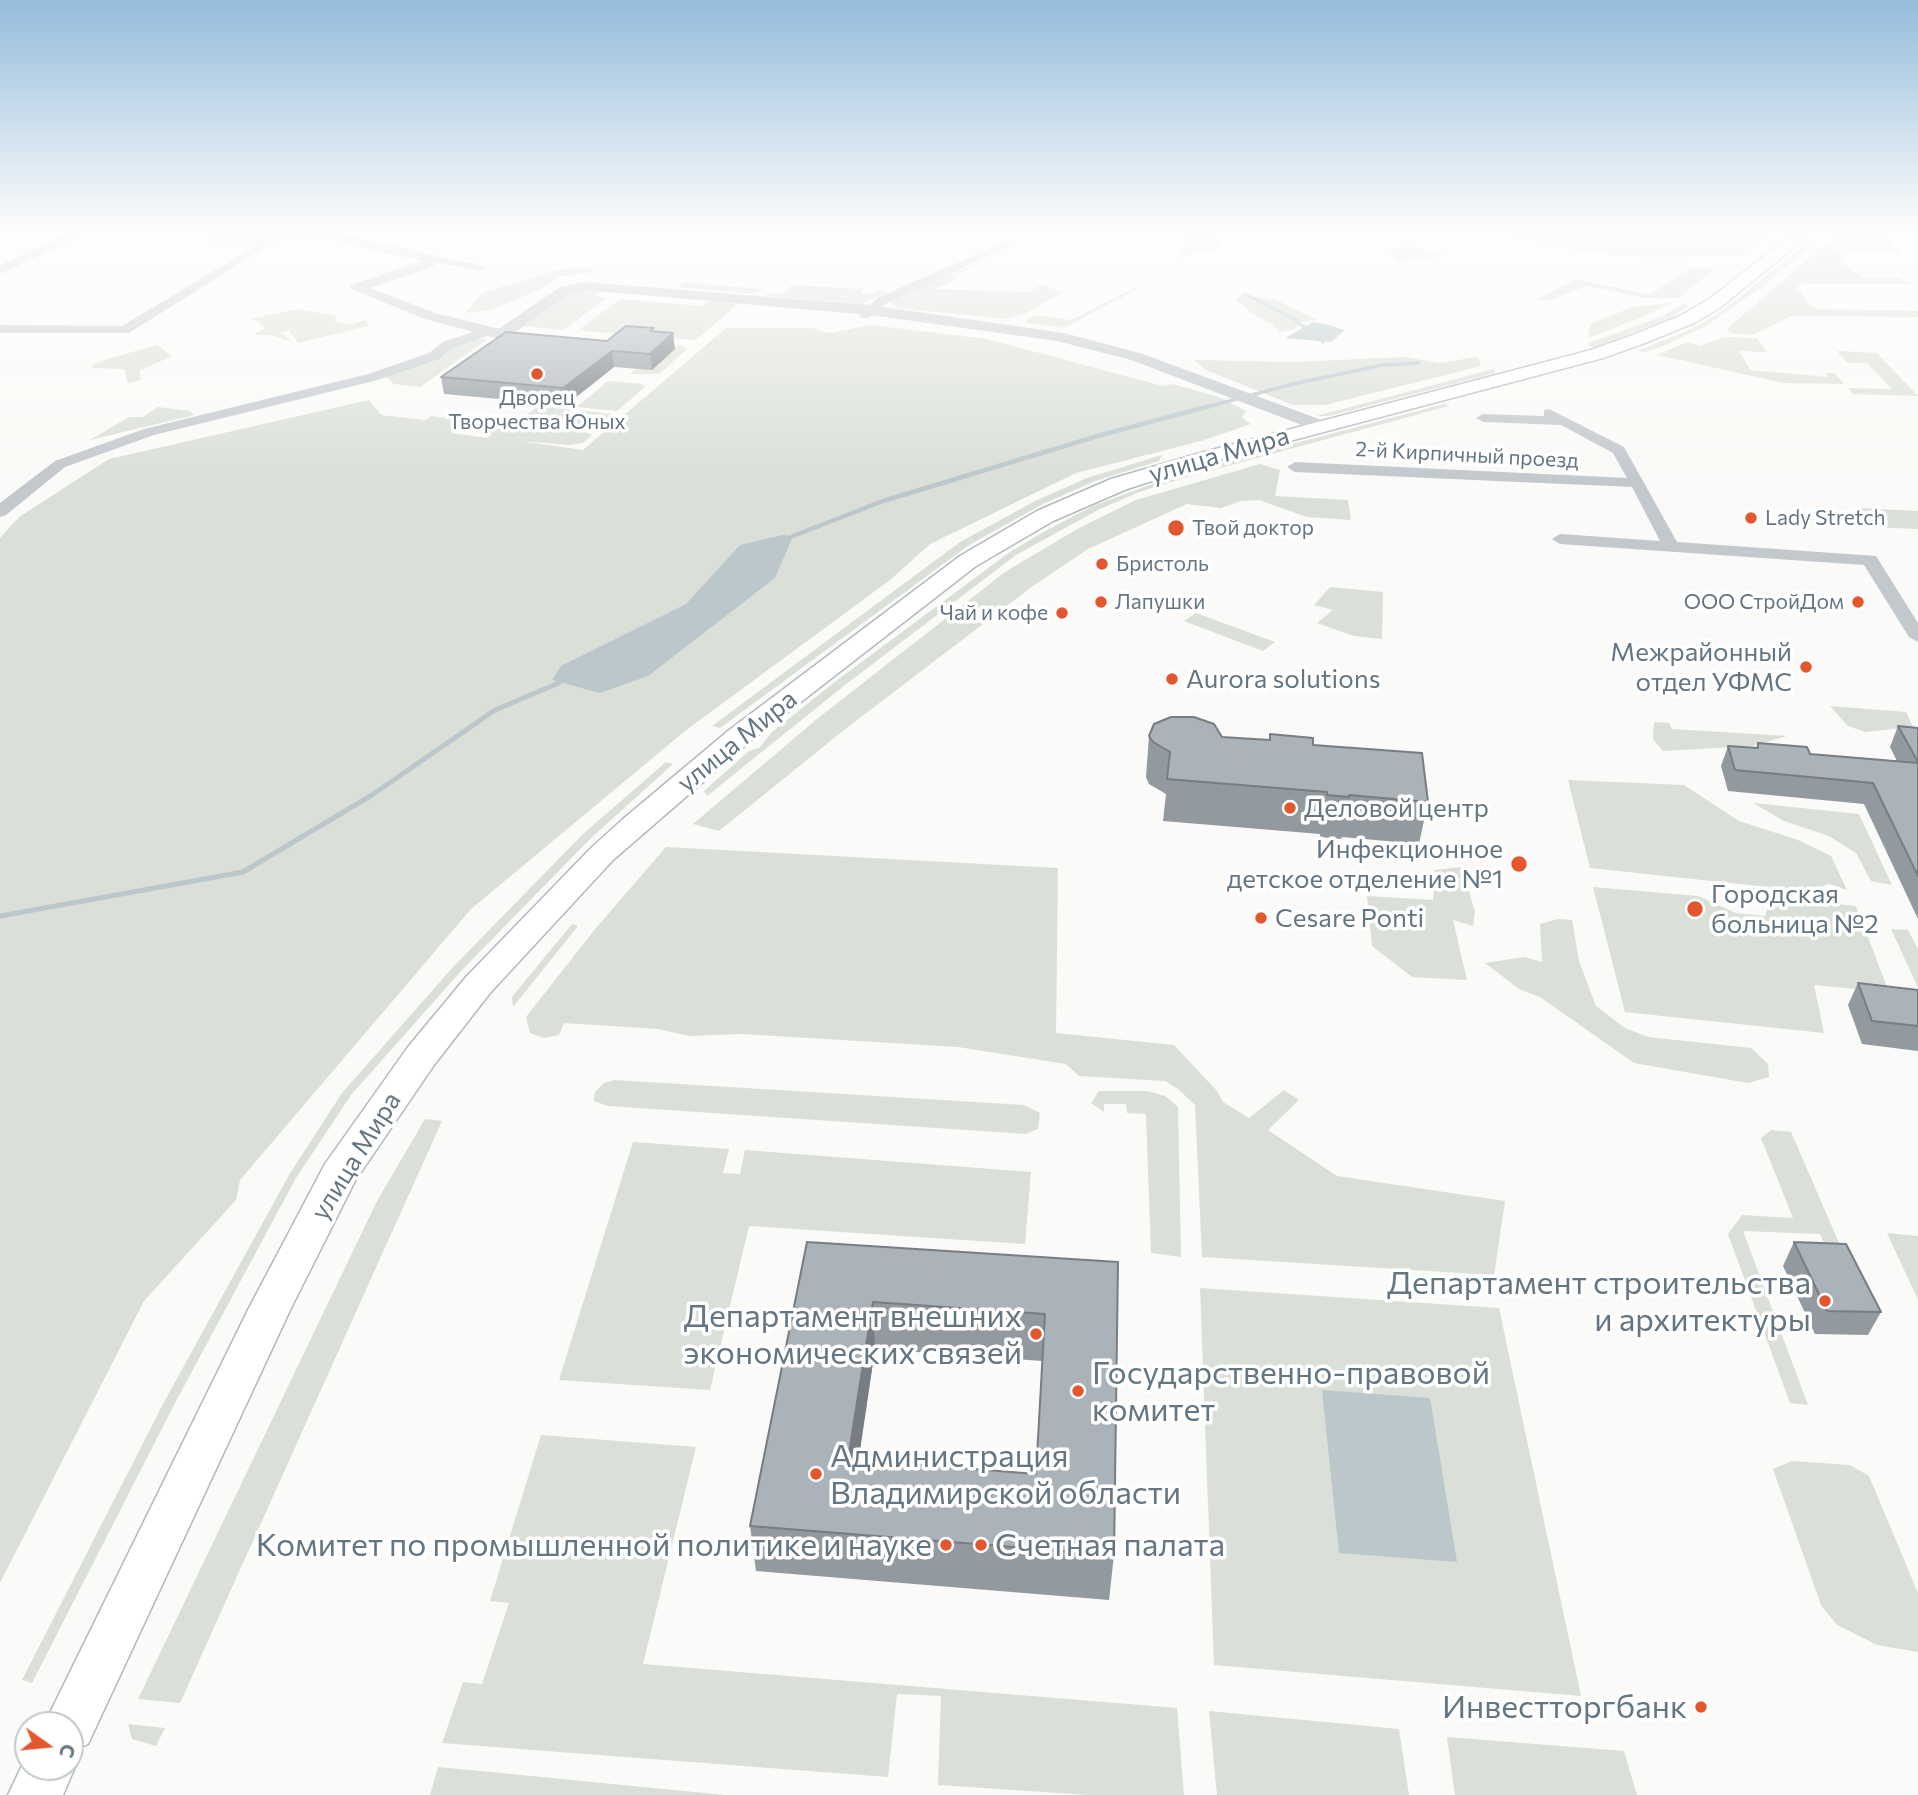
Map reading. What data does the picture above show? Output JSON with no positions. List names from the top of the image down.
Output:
{
  "streets": {
    "main road": ["улица Мира"],
    "street": ["2-й Кирпичный проезд"]
  },
  "places": [
    "Дворец Творчества Юных",
    "Lady Stretch",
    "Твой доктор",
    "Бристоль",
    "Лапушки",
    "ООО СтройДом",
    "Чай и кофе",
    "Межрайонный отдел УФМС",
    "Aurora solutions",
    "Деловой центр",
    "Инфекционное детское отделение №1",
    "Городская больница №2",
    "Cesare Ponti",
    "Департамент строительства и архитектуры",
    "Департамент внешних экономических связей",
    "Государственно-правовой комитет",
    "Администрация Владимирской области",
    "Комитет по промышленной политике и науке",
    "Счетная палата",
    "Инвестторгбанк"
  ],
  "north": "right"
}
